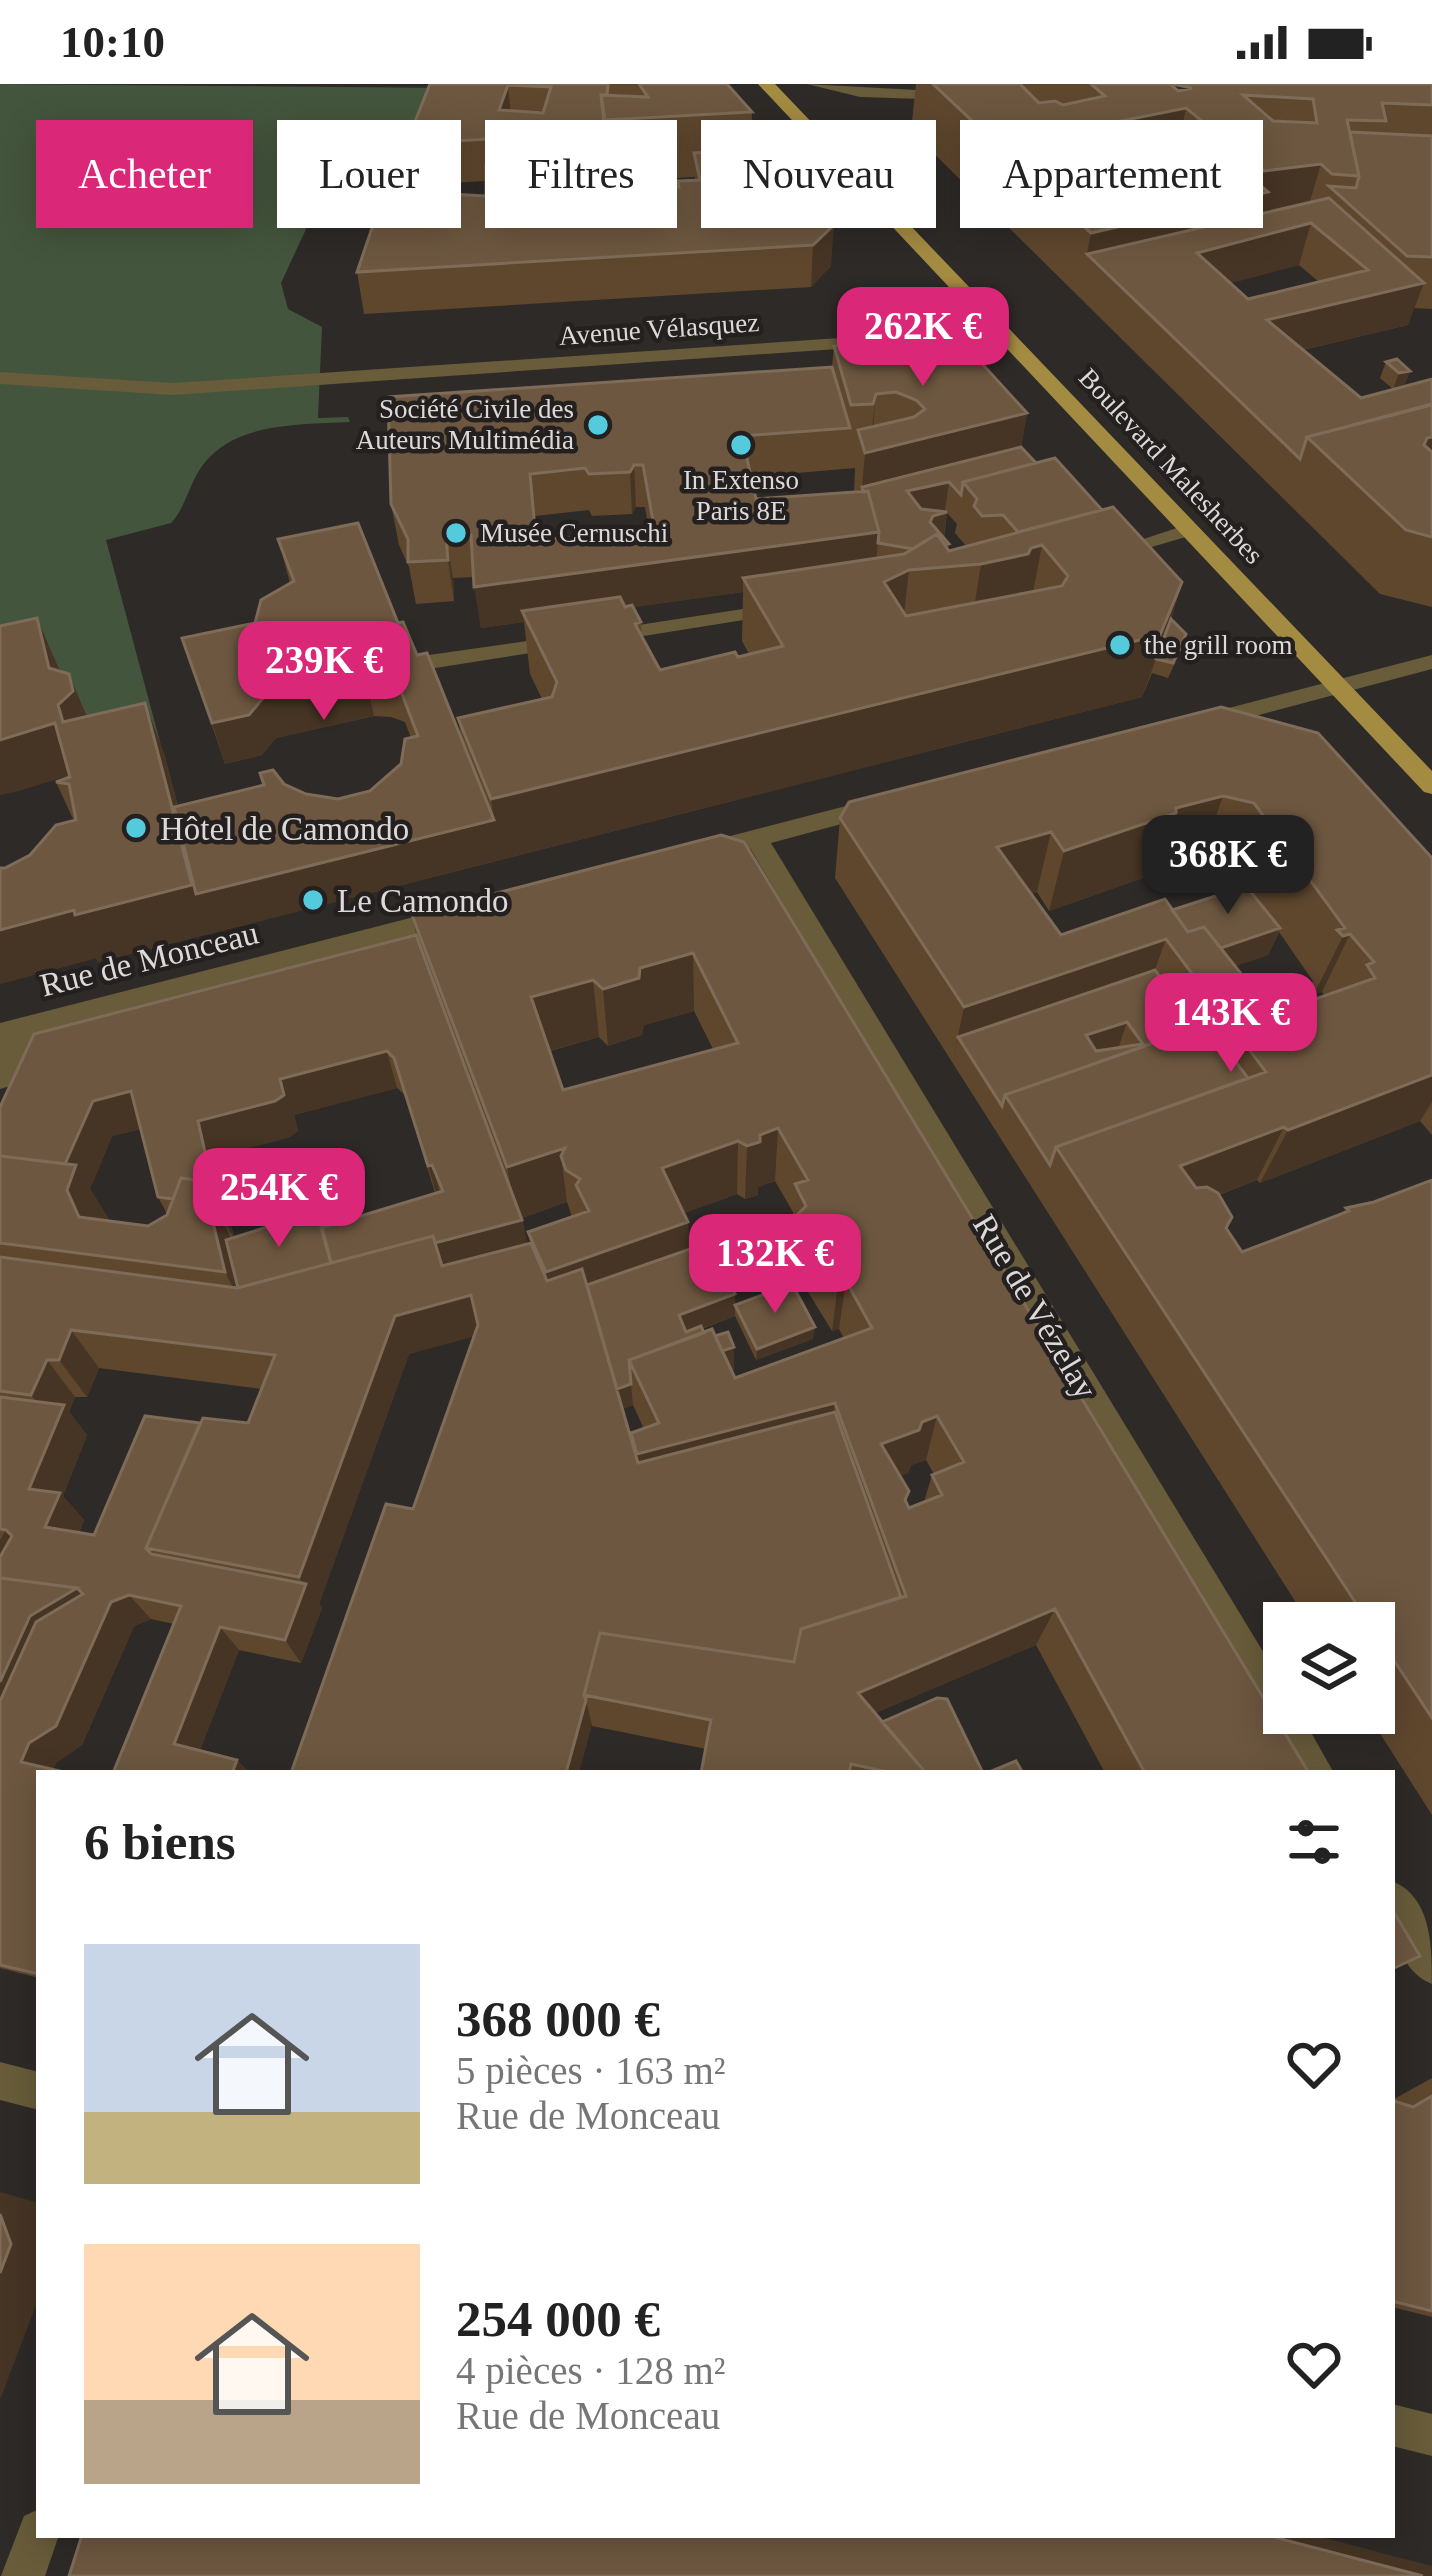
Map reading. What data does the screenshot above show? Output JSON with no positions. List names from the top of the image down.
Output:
{
  "streets": {
    "main road": ["Boulevard Malesherbes"],
    "street": ["Avenue Vélasquez", "Rue de Monceau", "Rue de Vézelay"]
  },
  "crossings": [
    ["Avenue Vélasquez", "Boulevard Malesherbes"]
  ],
  "places": [
    "Société Civile des Auteurs Multimédia",
    "In Extenso Paris 8E",
    "Musée Cernuschi",
    "the grill room",
    "Hôtel de Camondo",
    "Le Camondo"
  ],
  "page": {
    "status": "10:10",
    "chip": [
      "Acheter",
      "Louer",
      "Filtres",
      "Nouveau",
      "Appartement"
    ],
    "price": [
      "262K €",
      "239K €",
      "368K €",
      "143K €",
      "254K €",
      "132K €"
    ],
    "heading": "6 biens",
    "list": [
      {
        "name": "368 000 €",
        "note": "5 pièces · 163 m² · Rue de Monceau"
      },
      {
        "name": "254 000 €",
        "note": "4 pièces · 128 m² · Rue de Monceau"
      }
    ]
  }
}
